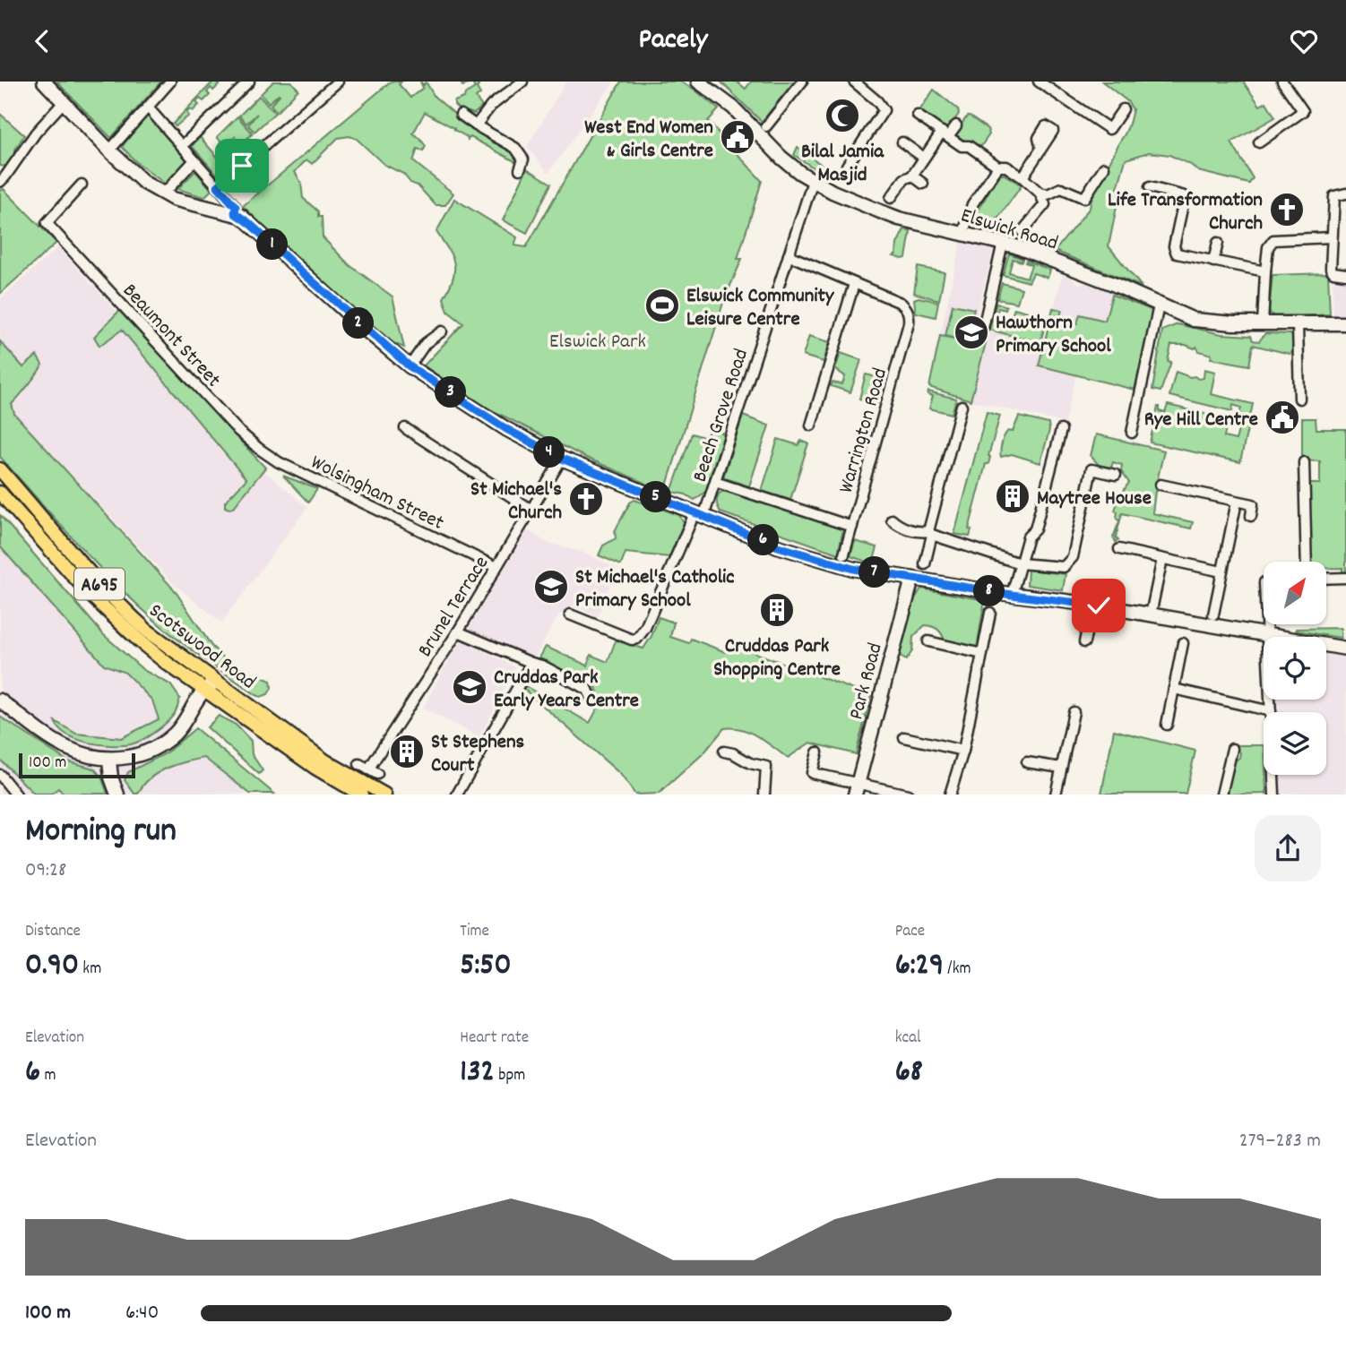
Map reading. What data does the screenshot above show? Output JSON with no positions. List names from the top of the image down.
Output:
{
  "streets": {
    "main road": ["A695", "Scotswood Road"],
    "street": [
      "Elswick Road",
      "Beaumont Street",
      "Beech Grove Road",
      "Warrington Road",
      "Wolsingham Street",
      "Brunel Terrace",
      "Park Road"
    ]
  },
  "crossings": [
    ["Elswick Road", "Beech Grove Road"],
    ["Beaumont Street", "Wolsingham Street"],
    ["Wolsingham Street", "Brunel Terrace"]
  ],
  "parks": ["Elswick Park"],
  "places": {
    "mosque": ["Bilal Jamia Masjid"],
    "public building": ["West End Women & Girls Centre", "Rye Hill Centre"],
    "church": ["Life Transformation Church", "St Michael's Church"],
    "sports": ["Elswick Community Leisure Centre"],
    "school or university": ["Hawthorn Primary School", "St Michael's Catholic Primary School", "Cruddas Park Early Years Centre"],
    "building": ["Maytree House", "Cruddas Park Shopping Centre", "St Stephens Court"]
  },
  "scale_bar": "100 m",
  "north": "top right",
  "page": {
    "header": "Pacely",
    "pins": [
      "1",
      "2",
      "3",
      "4",
      "5",
      "6",
      "7",
      "8"
    ],
    "scale": "100 m",
    "heading": ["Morning run", "09:28"],
    "stats": [
      ["Distance", "0.90 km"],
      ["Time", "5:50"],
      ["Pace", "6:29 /km"],
      ["Elevation", "6 m"],
      ["Heart rate", "132 bpm"],
      ["kcal", "68"]
    ],
    "chart": ["Elevation", "279–283 m"],
    "list": [
      {
        "name": "100 m",
        "note": "6:40"
      }
    ]
  }
}
